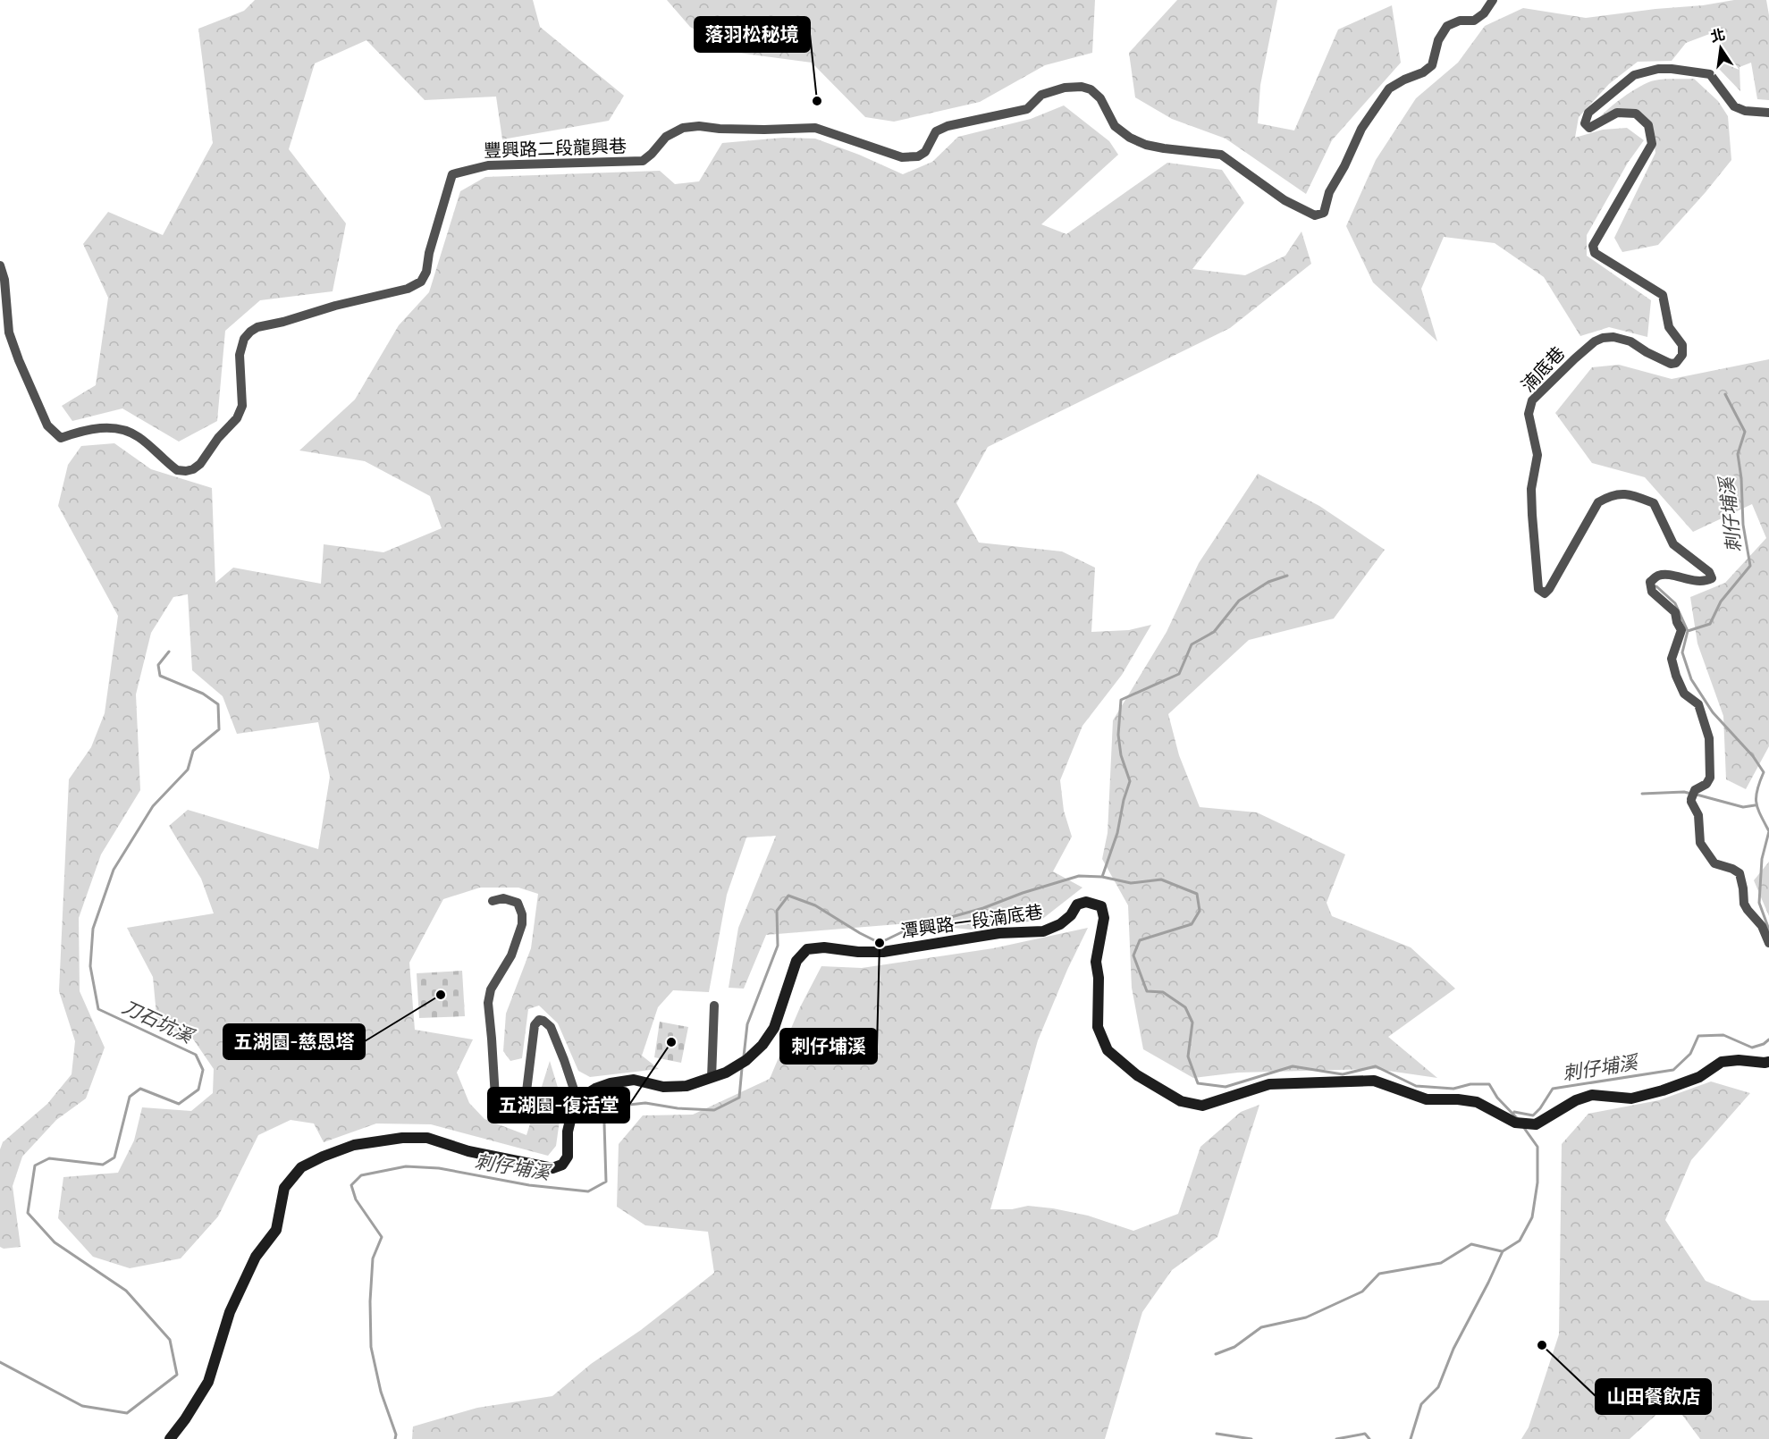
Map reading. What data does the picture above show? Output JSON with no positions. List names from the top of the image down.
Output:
{
  "streets": {
    "street": ["豐興路二段龍興巷", "湳底巷", "潭興路一段湳底巷"]
  },
  "water": ["刺仔埔溪", "刀石坑溪"],
  "places": [
    "落羽松秘境",
    "刺仔埔溪",
    "五湖園-慈恩塔",
    "五湖園-復活堂",
    "山田餐飲店"
  ],
  "north": "top"
}
